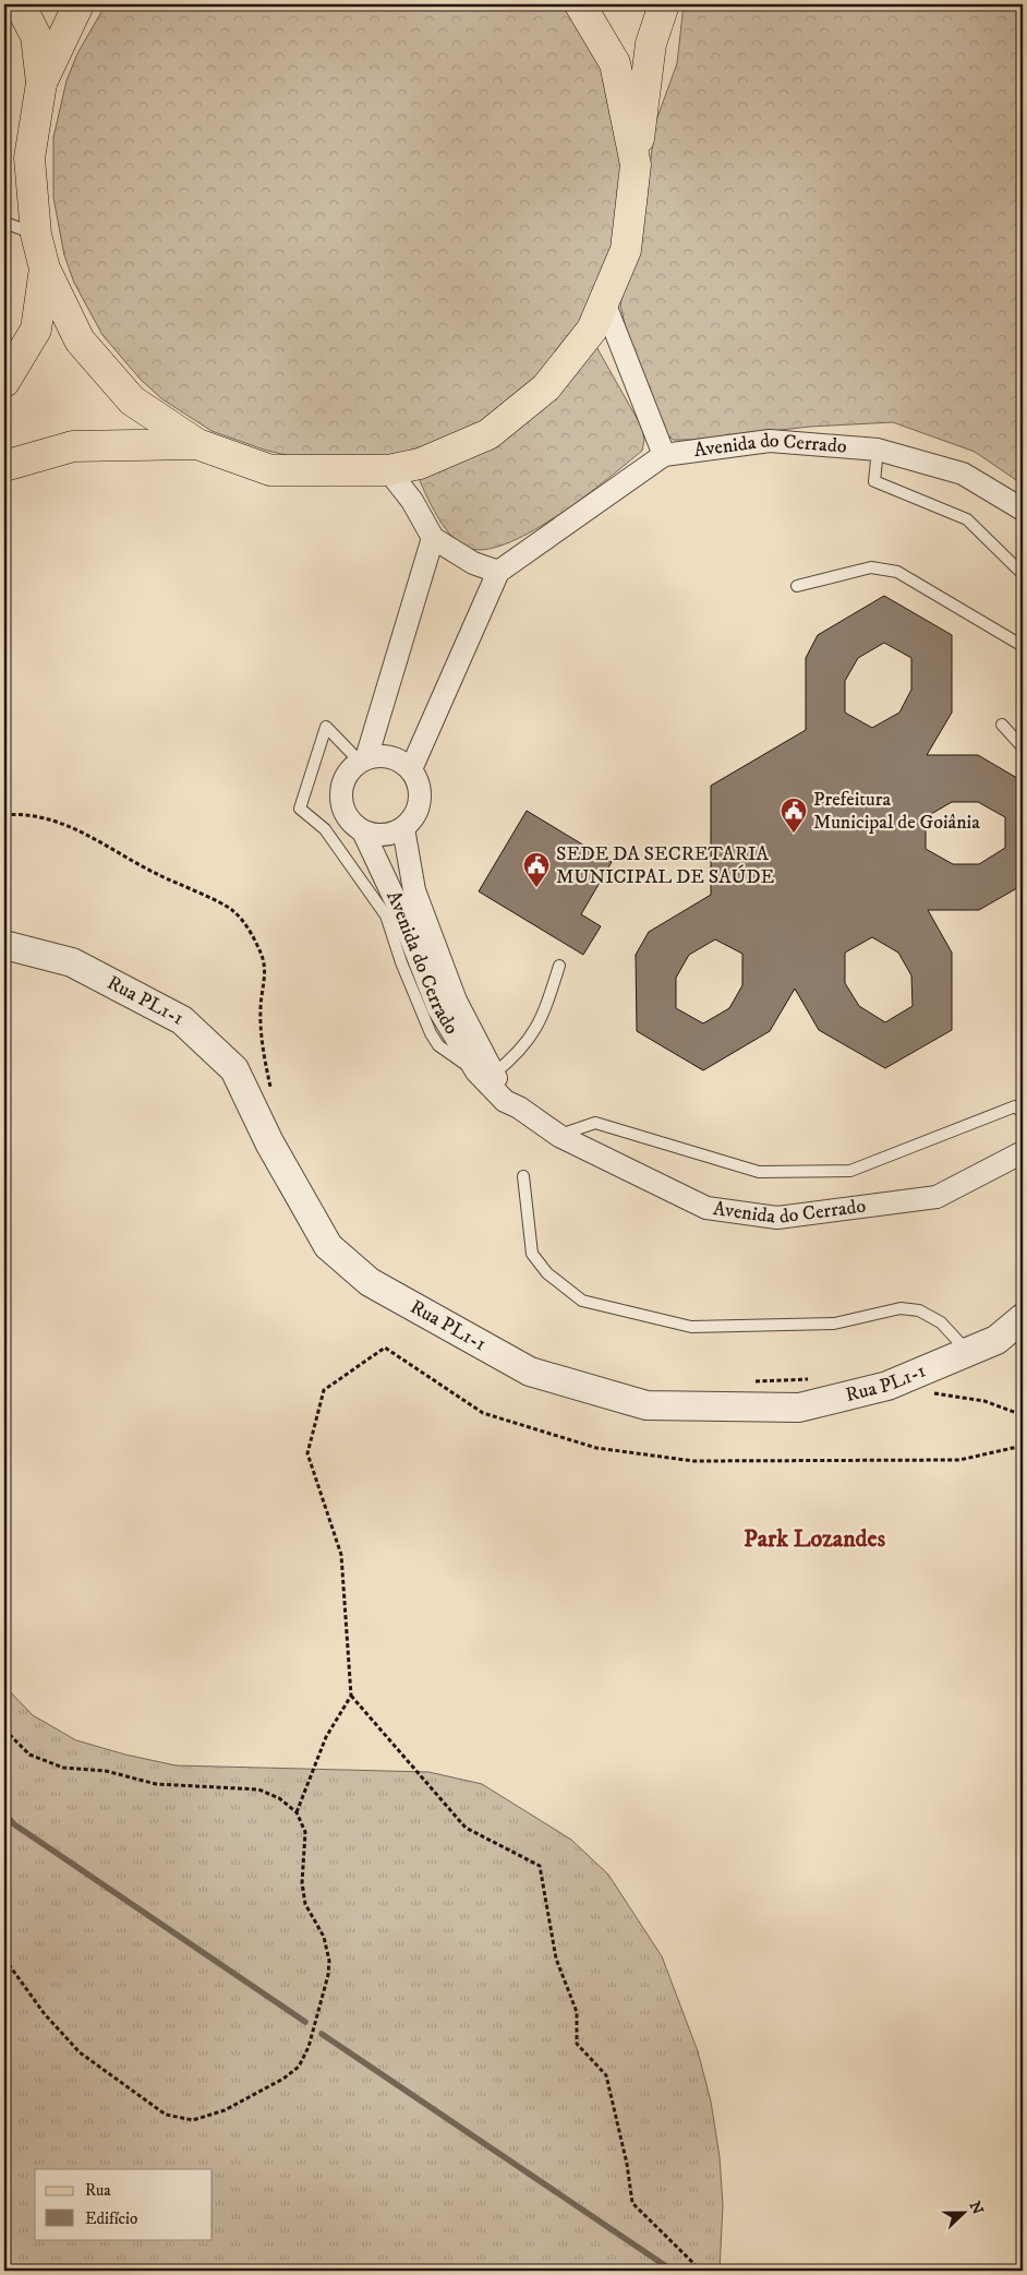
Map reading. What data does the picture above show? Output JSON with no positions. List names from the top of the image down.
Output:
{
  "streets": {
    "street": ["Avenida do Cerrado", "Rua PL1-1"]
  },
  "districts": ["Park Lozandes"],
  "places": {
    "public building": ["Prefeitura Municipal de Goiânia", "SEDE DA SECRETARIA MUNICIPAL DE SAÚDE"]
  },
  "legend": ["Rua", "Edifício"],
  "north": "right"
}
